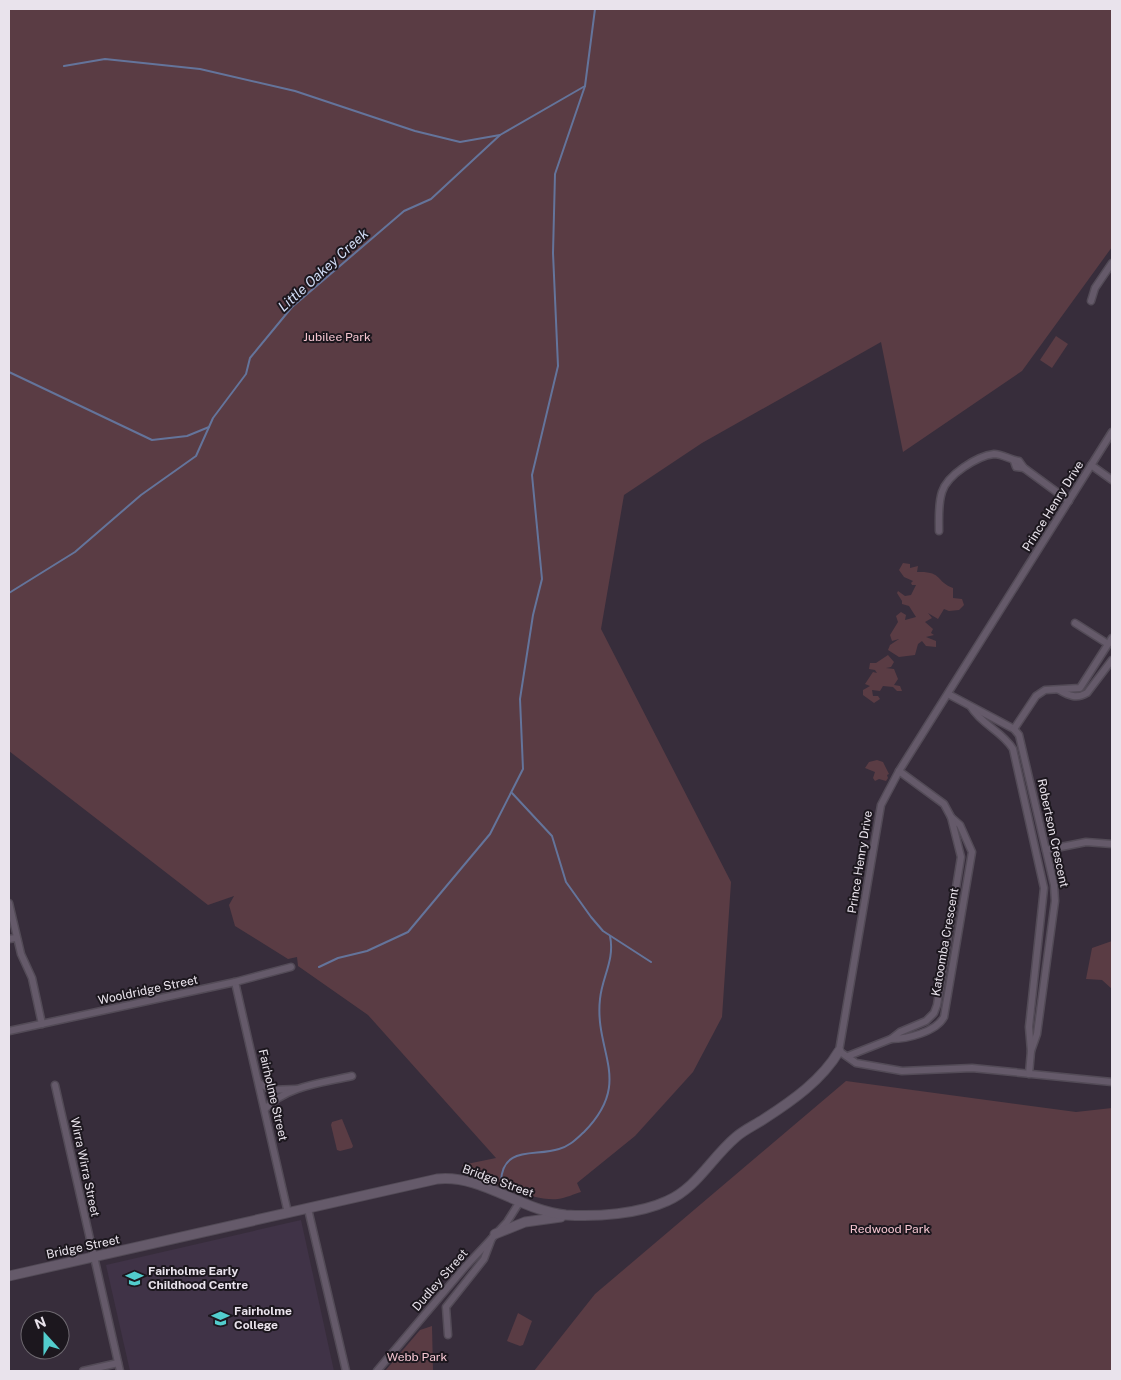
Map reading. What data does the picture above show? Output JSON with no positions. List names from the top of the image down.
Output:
{
  "streets": {
    "street": [
      "Prince Henry Drive",
      "Robertson Crescent",
      "Katoomba Crescent",
      "Wooldridge Street",
      "Fairholme Street",
      "Wirra Wirra Street",
      "Bridge Street",
      "Dudley Street"
    ]
  },
  "crossings": [
    ["Prince Henry Drive", "Robertson Crescent"],
    ["Prince Henry Drive", "Katoomba Crescent"],
    ["Prince Henry Drive", "Bridge Street"],
    ["Wooldridge Street", "Fairholme Street"],
    ["Fairholme Street", "Bridge Street"],
    ["Wirra Wirra Street", "Bridge Street"],
    ["Bridge Street", "Dudley Street"]
  ],
  "water": ["Little Oakey Creek"],
  "parks": ["Jubilee Park", "Redwood Park", "Webb Park"],
  "places": {
    "school or university": ["Fairholme Early Childhood Centre", "Fairholme College"]
  },
  "north": "top"
}
